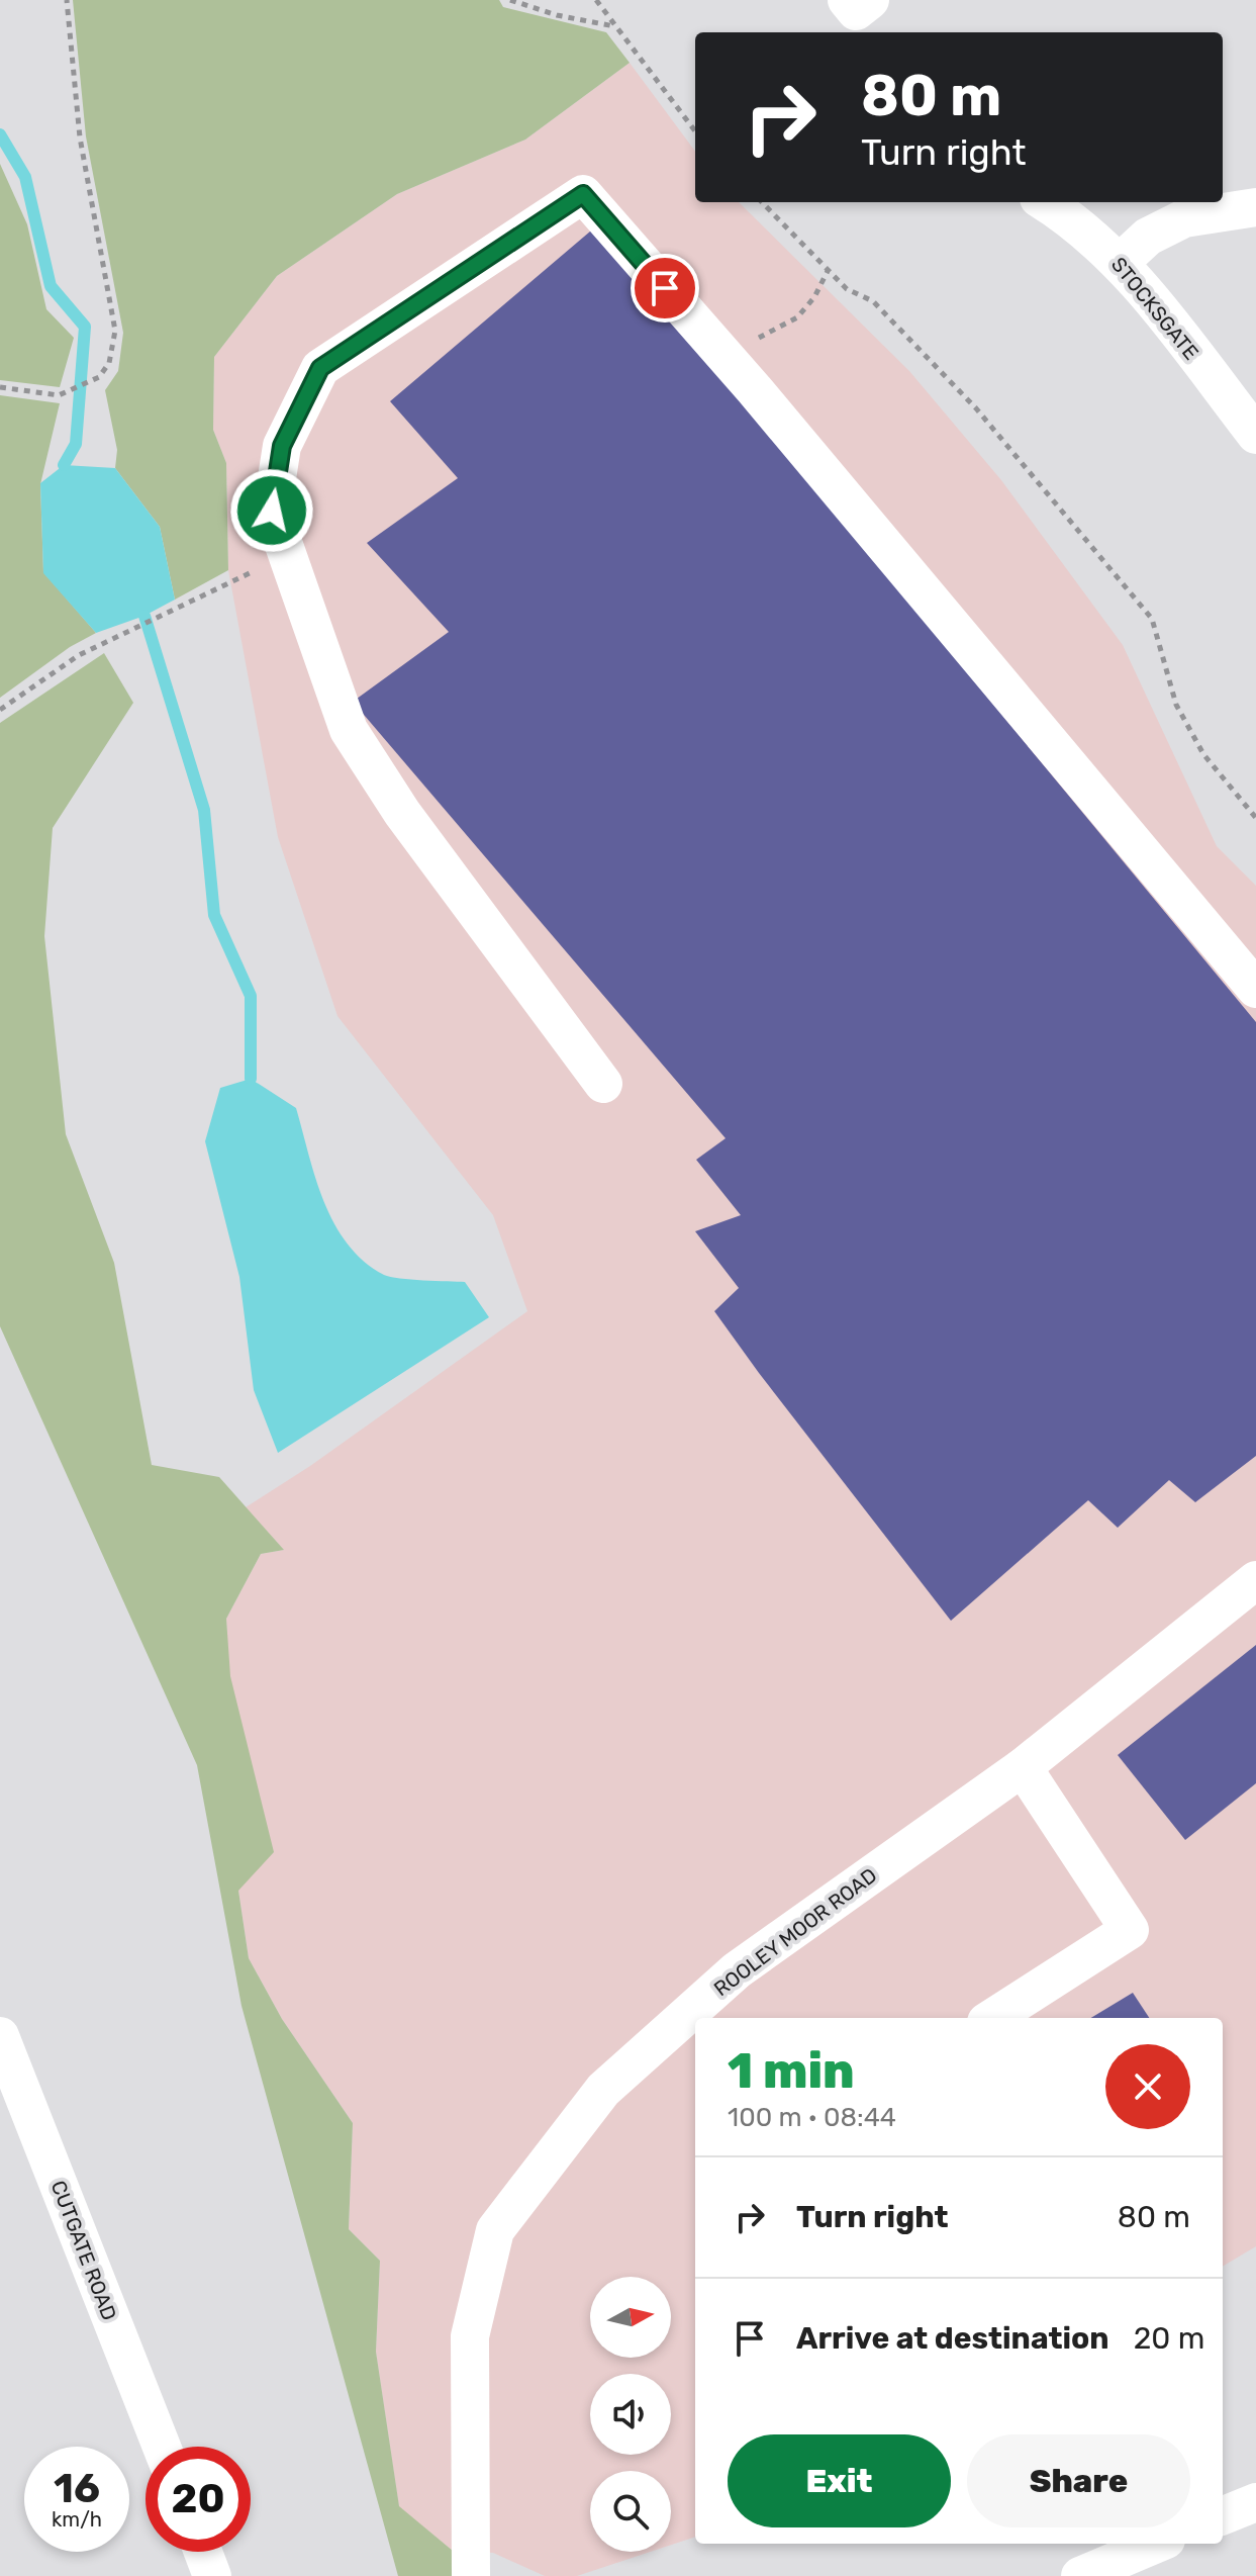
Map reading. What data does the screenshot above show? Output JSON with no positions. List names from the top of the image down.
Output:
{
  "streets": {
    "street": ["STOCKSGATE", "ROOLEY MOOR ROAD", "CUTGATE ROAD"]
  },
  "north": "right",
  "page": {
    "turn": ["80 m", "Turn right"],
    "heading": ["1 min", "100 m · 08:44"],
    "list": [
      {
        "name": "Turn right",
        "value": "80 m"
      },
      {
        "name": "Arrive at destination",
        "value": "20 m"
      }
    ],
    "buttons": ["Exit", "Share"],
    "speed": "16 km/h",
    "limit": "20"
  }
}
